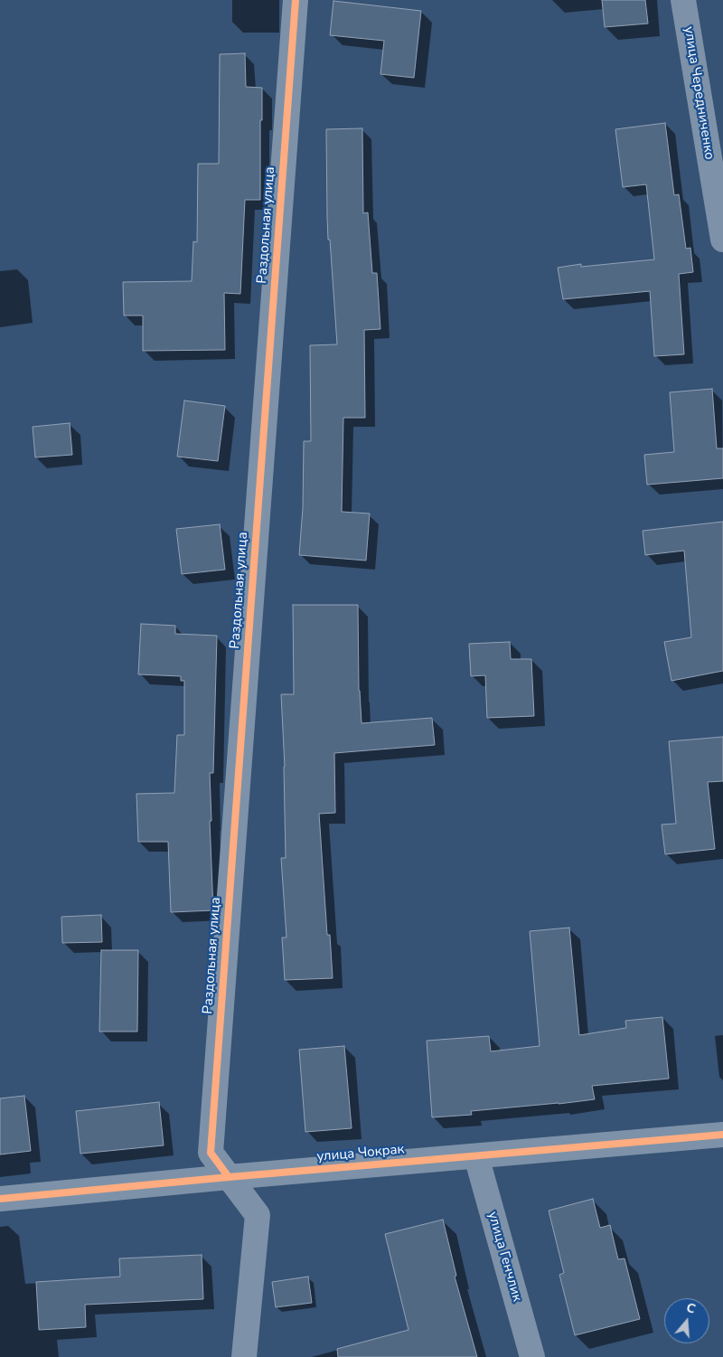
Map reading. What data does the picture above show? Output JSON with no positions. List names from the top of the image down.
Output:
{
  "streets": {
    "street": [
      "улица Чередниченко",
      "Раздольная улица",
      "улица Чокрак",
      "улица Генчлик"
    ]
  },
  "crossings": [
    ["Раздольная улица", "улица Чокрак"],
    ["улица Чокрак", "улица Генчлик"]
  ],
  "north": "top"
}
